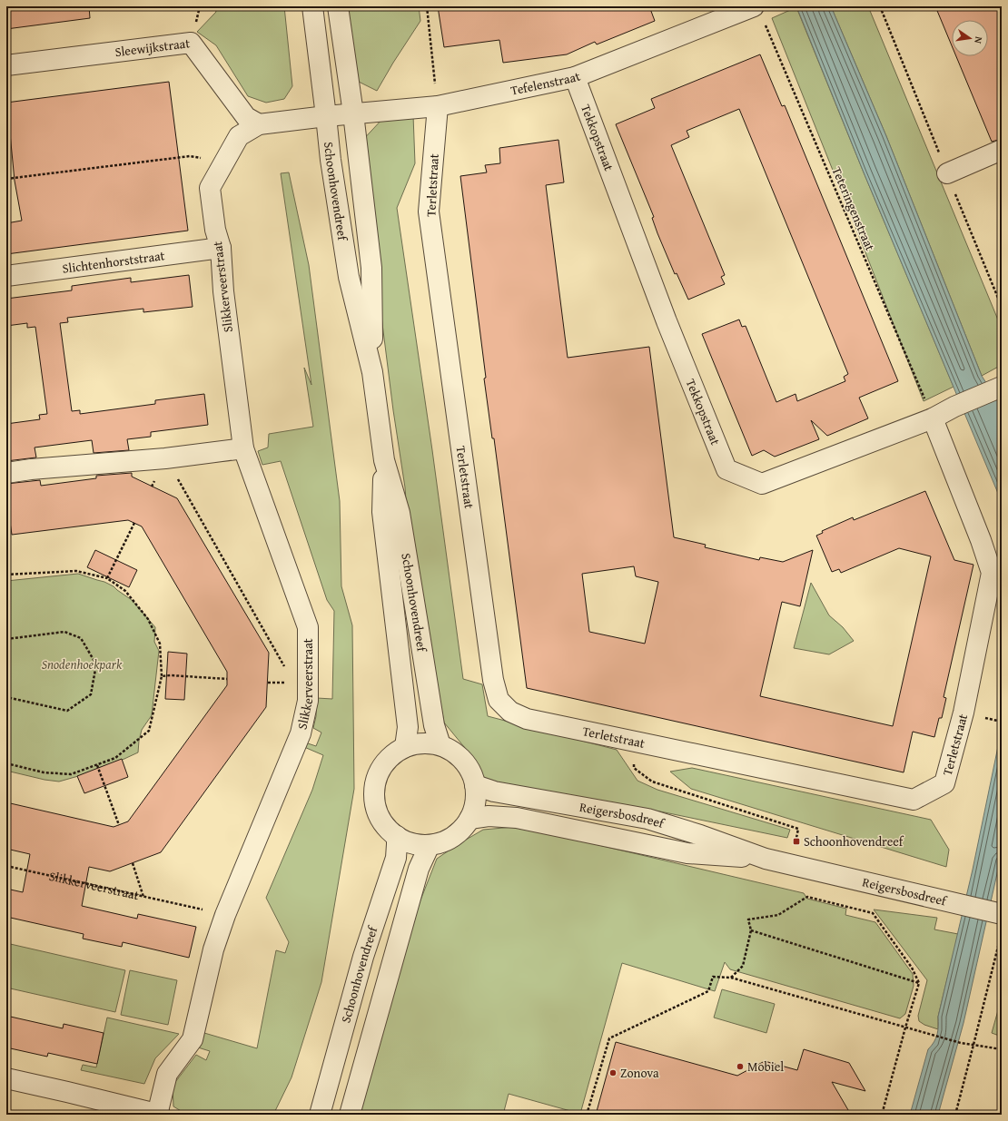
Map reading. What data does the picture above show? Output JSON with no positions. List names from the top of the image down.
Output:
{
  "streets": {
    "street": [
      "Sleewijkstraat",
      "Tefelenstraat",
      "Tekkopstraat",
      "Terletstraat",
      "Schoonhovendreef",
      "Slichtenhorststraat",
      "Slikkerveerstraat",
      "Reigersbosdreef"
    ],
    "path": ["Teteringenstraat"]
  },
  "crossings": [
    ["Sleewijkstraat", "Slikkerveerstraat"],
    ["Tefelenstraat", "Tekkopstraat"],
    ["Tefelenstraat", "Terletstraat"],
    ["Tefelenstraat", "Schoonhovendreef"],
    ["Tefelenstraat", "Teteringenstraat"],
    ["Tefelenstraat", "Slikkerveerstraat"],
    ["Tekkopstraat", "Terletstraat"],
    ["Tekkopstraat", "Teteringenstraat"],
    ["Terletstraat", "Teteringenstraat"],
    ["Schoonhovendreef", "Slikkerveerstraat"],
    ["Schoonhovendreef", "Reigersbosdreef"],
    ["Slichtenhorststraat", "Slikkerveerstraat"]
  ],
  "parks": ["Snodenhoekpark"],
  "places": {
    "transit": ["Schoonhovendreef"],
    "other": ["Mobiel", "Zonova"]
  },
  "north": "right"
}
